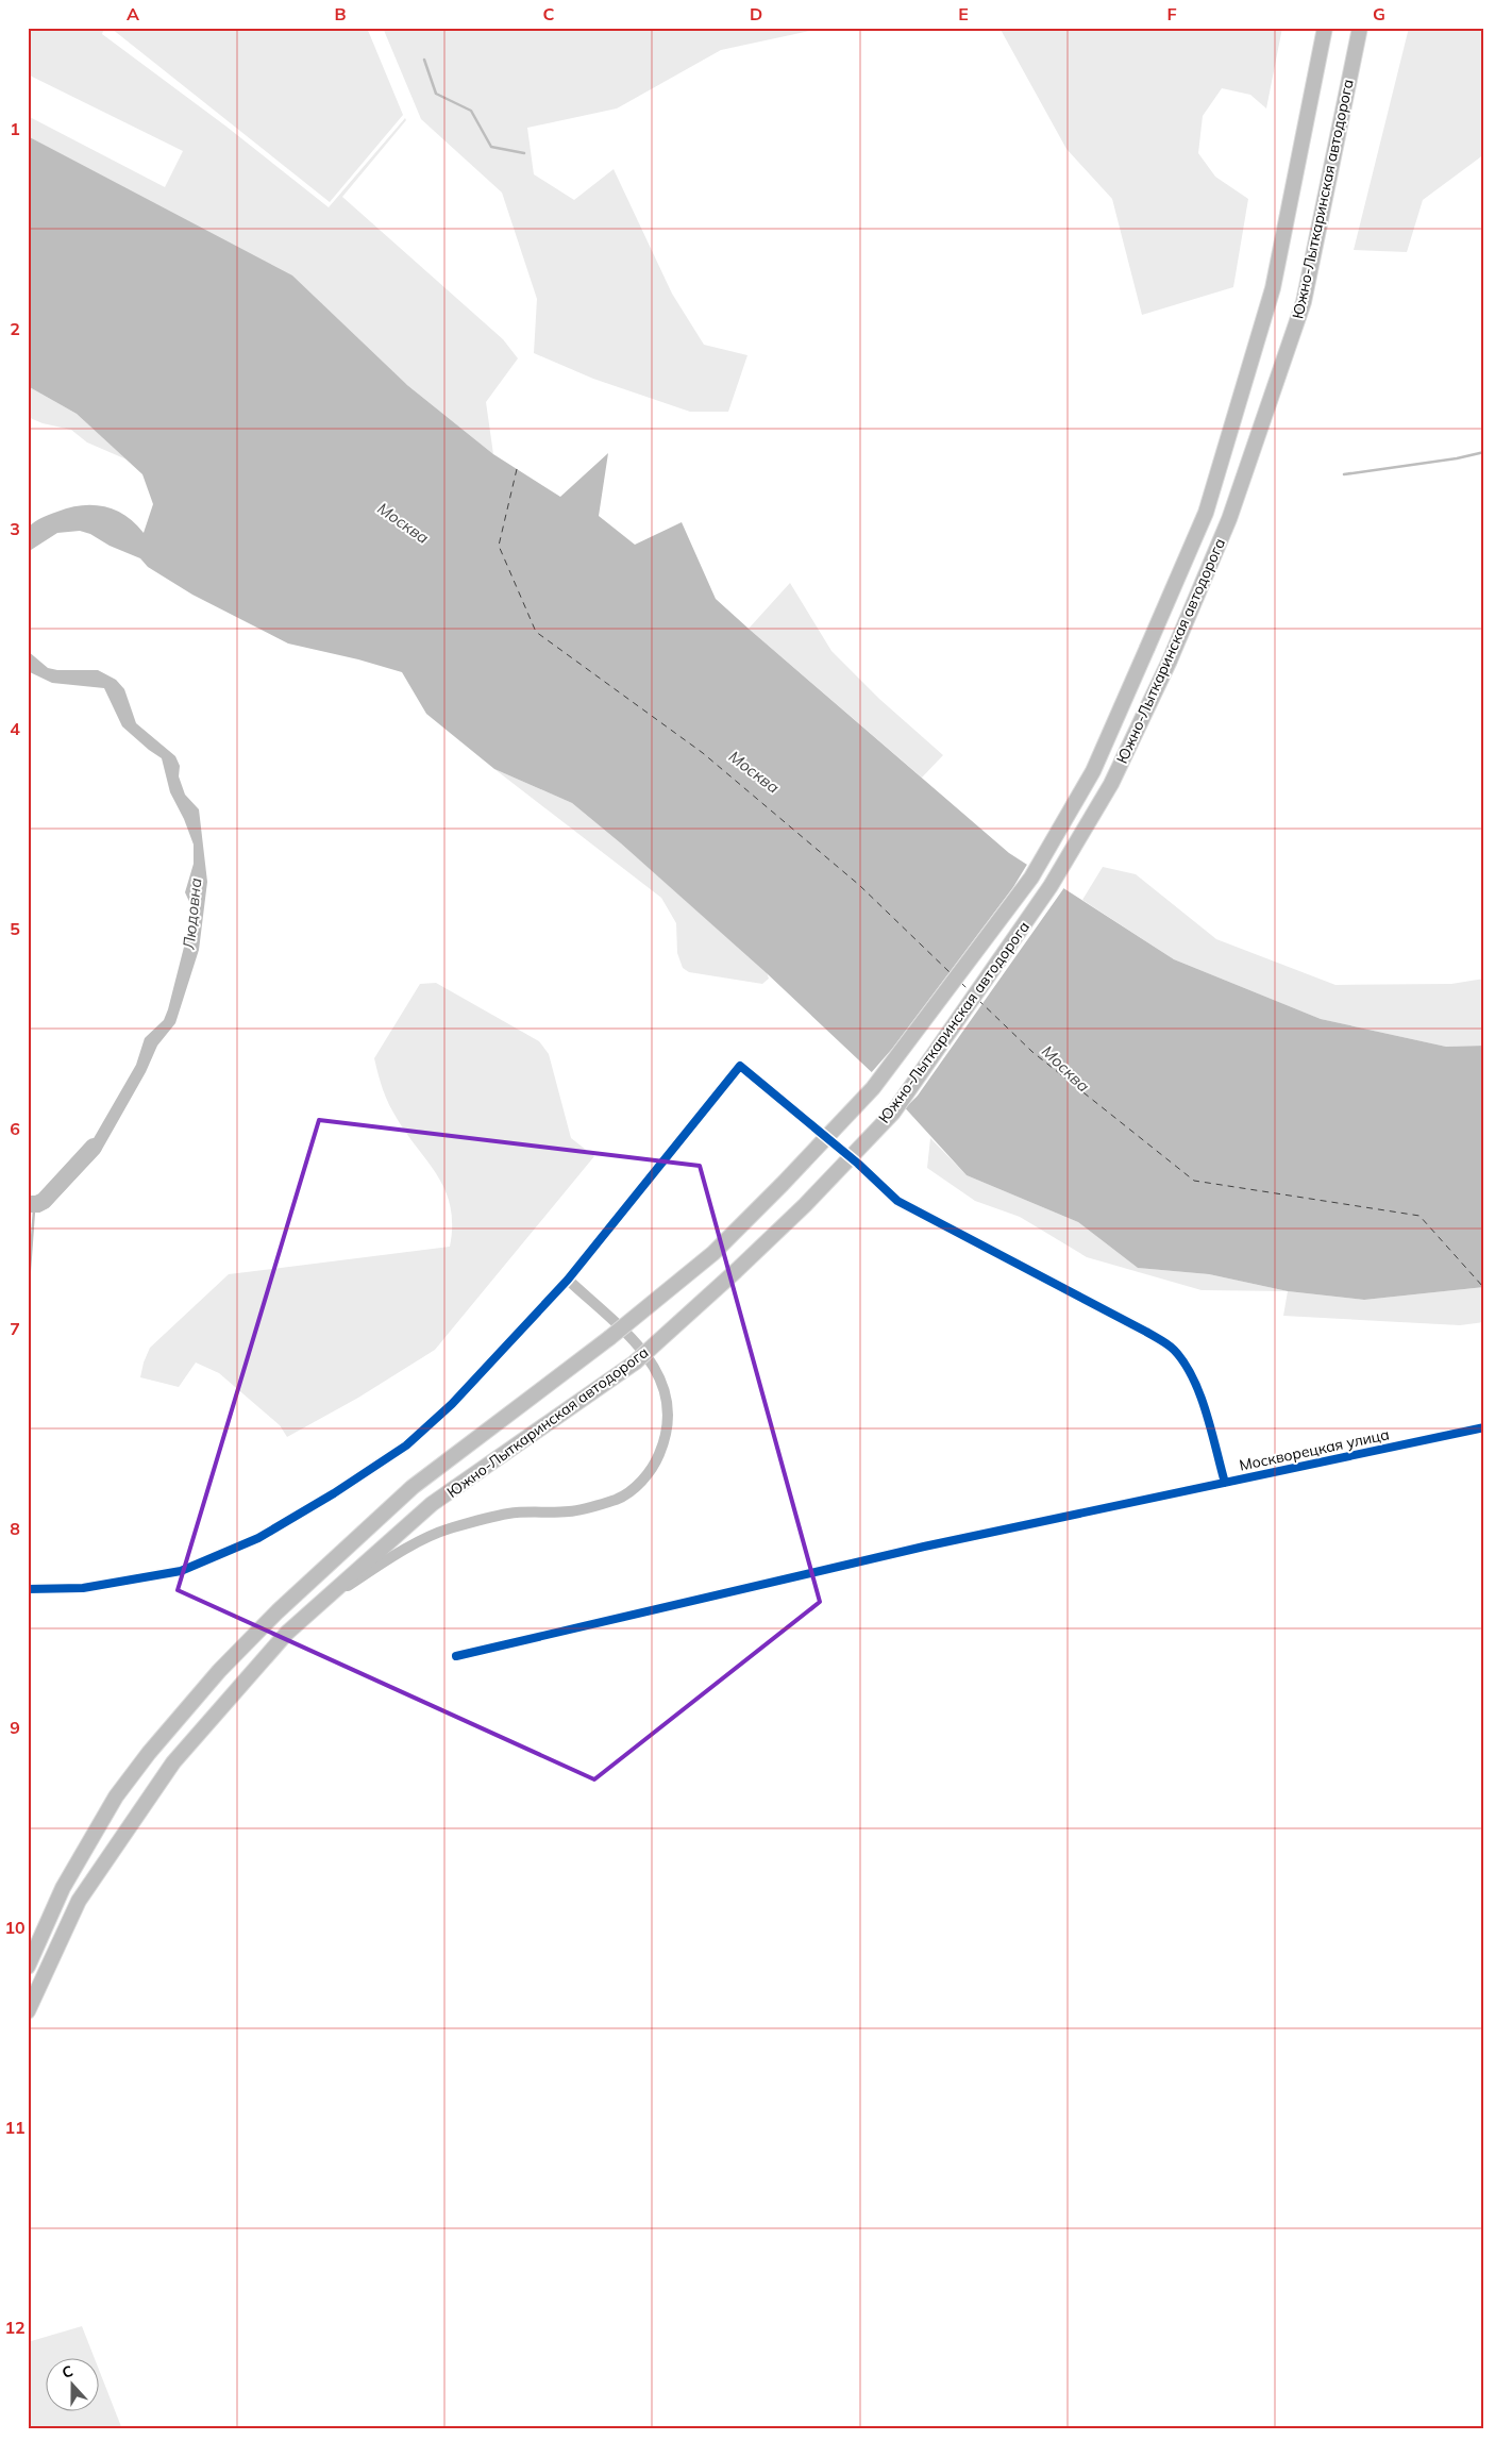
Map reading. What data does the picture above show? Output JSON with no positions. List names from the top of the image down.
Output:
{
  "streets": {
    "main road": ["Южно-Лыткаринская автодорога"],
    "street": ["Москворецкая улица"]
  },
  "water": ["Москва", "Людовна"],
  "north": "top",
  "grid": {
    "columns": [
      "A",
      "B",
      "C",
      "D",
      "E",
      "F",
      "G"
    ],
    "rows": [
      "1",
      "2",
      "3",
      "4",
      "5",
      "6",
      "7",
      "8",
      "9",
      "10",
      "11",
      "12"
    ]
  }
}
